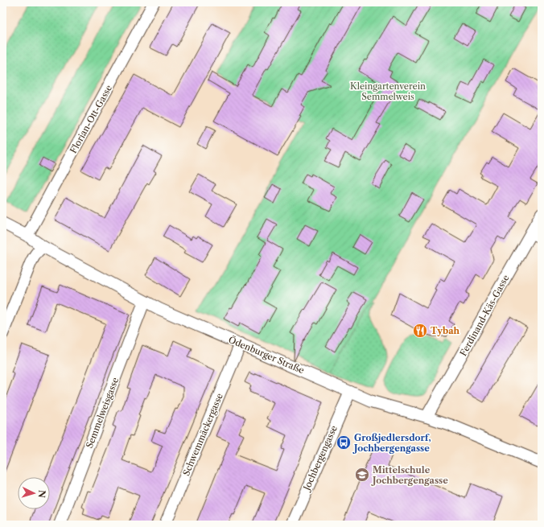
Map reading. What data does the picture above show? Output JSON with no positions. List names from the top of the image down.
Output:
{
  "streets": {
    "street": [
      "Florian-Ott-Gasse",
      "Ferdinand-Käs-Gasse",
      "Ödenburger Straße",
      "Semmelweisgasse",
      "Schwemmäckergasse",
      "Jochbergengasse"
    ]
  },
  "crossings": [
    ["Florian-Ott-Gasse", "Ödenburger Straße"],
    ["Ferdinand-Käs-Gasse", "Ödenburger Straße"],
    ["Ödenburger Straße", "Semmelweisgasse"],
    ["Ödenburger Straße", "Schwemmäckergasse"],
    ["Ödenburger Straße", "Jochbergengasse"]
  ],
  "parks": ["Kleingartenverein Semmelweis"],
  "places": {
    "restaurant": ["Tybah"],
    "bus stop": ["Großjedlersdorf, Jochbergengasse"],
    "school or university": ["Mittelschule Jochbergengasse"]
  },
  "north": "right"
}
